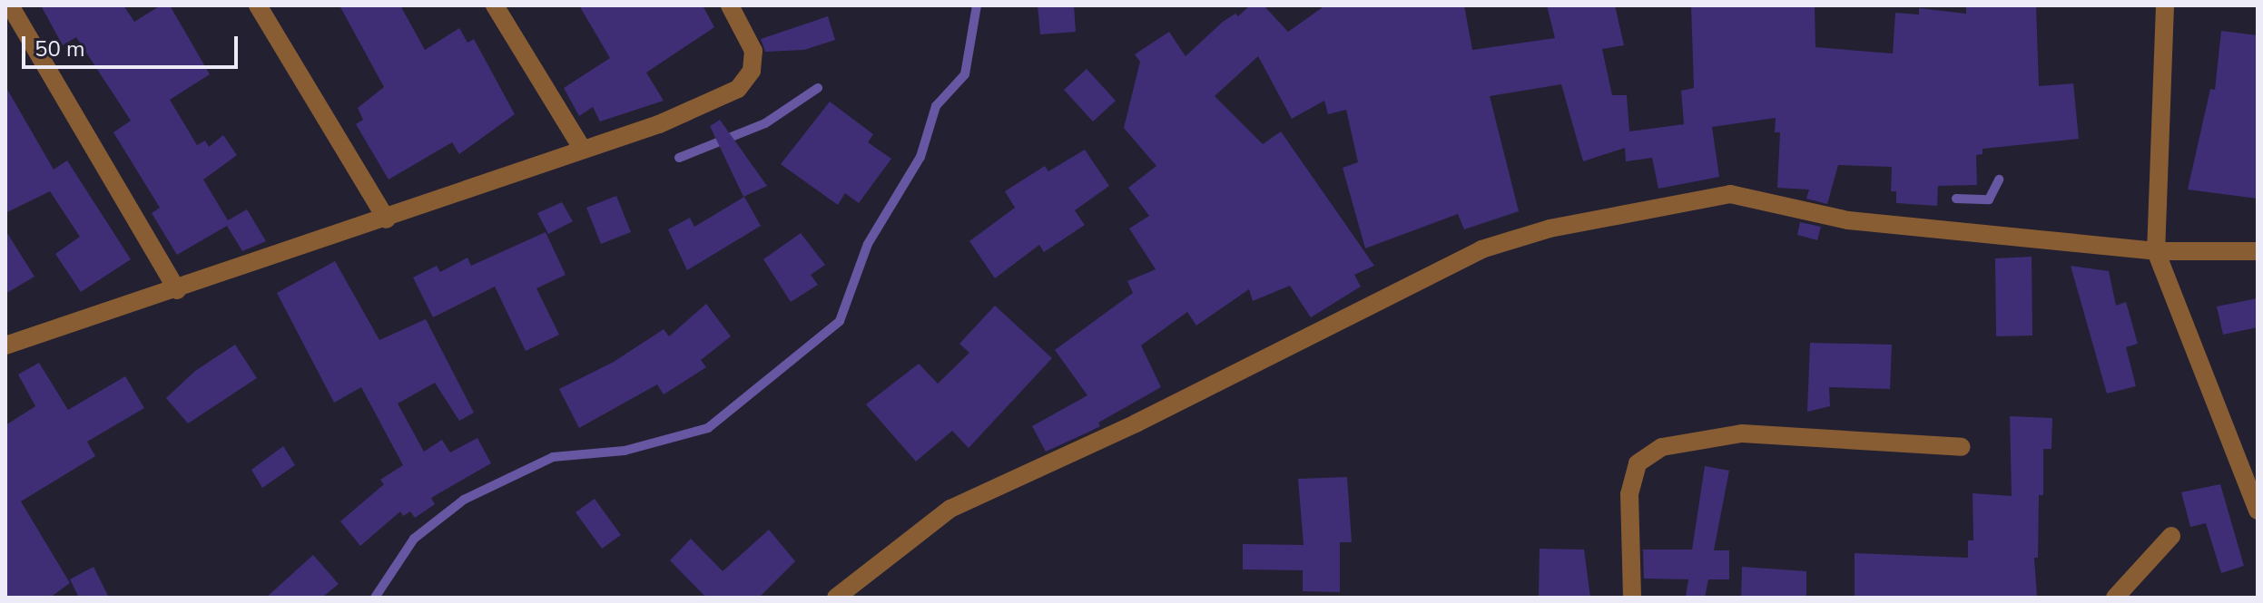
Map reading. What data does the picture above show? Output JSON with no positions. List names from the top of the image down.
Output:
{
  "scale_bar": "50 m"
}
